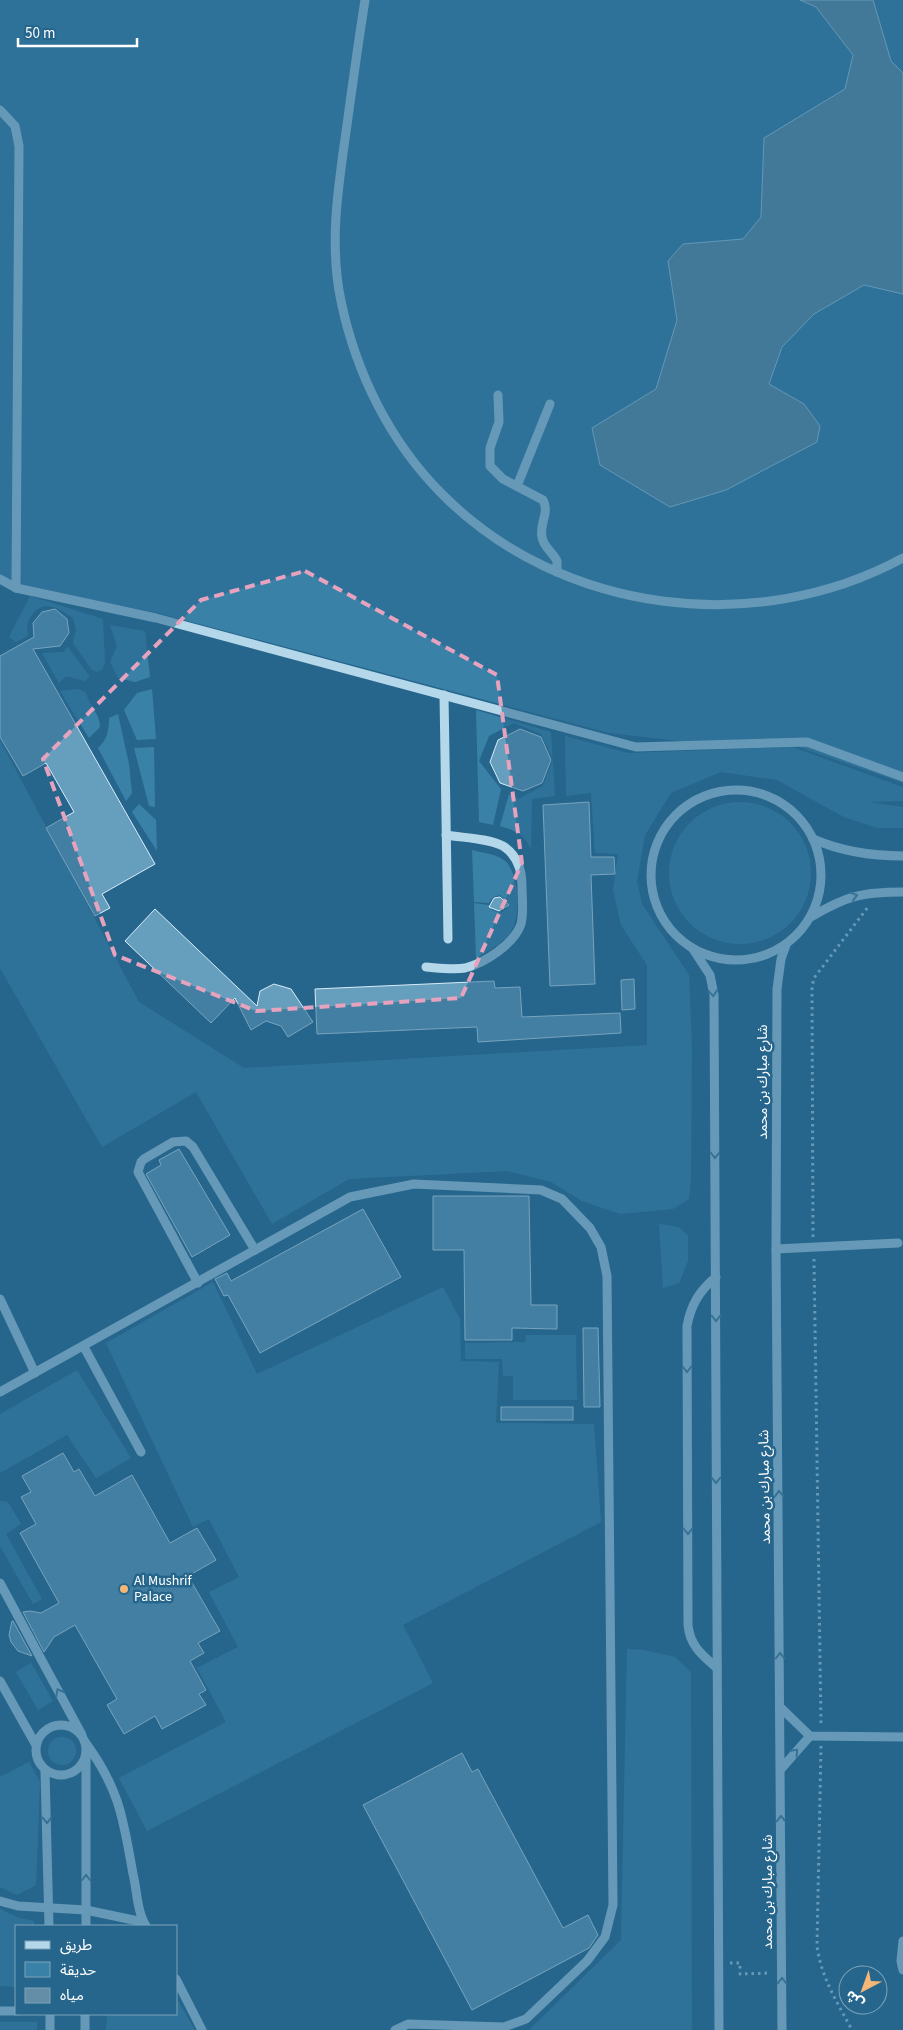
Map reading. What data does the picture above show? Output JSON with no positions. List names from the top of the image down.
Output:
{
  "streets": {
    "street": ["شارع مبارك بن محمد"]
  },
  "places": ["Al Mushrif Palace"],
  "legend": ["طريق", "حديقة", "مياه"],
  "scale_bar": "50 m",
  "north": "bottom left"
}
